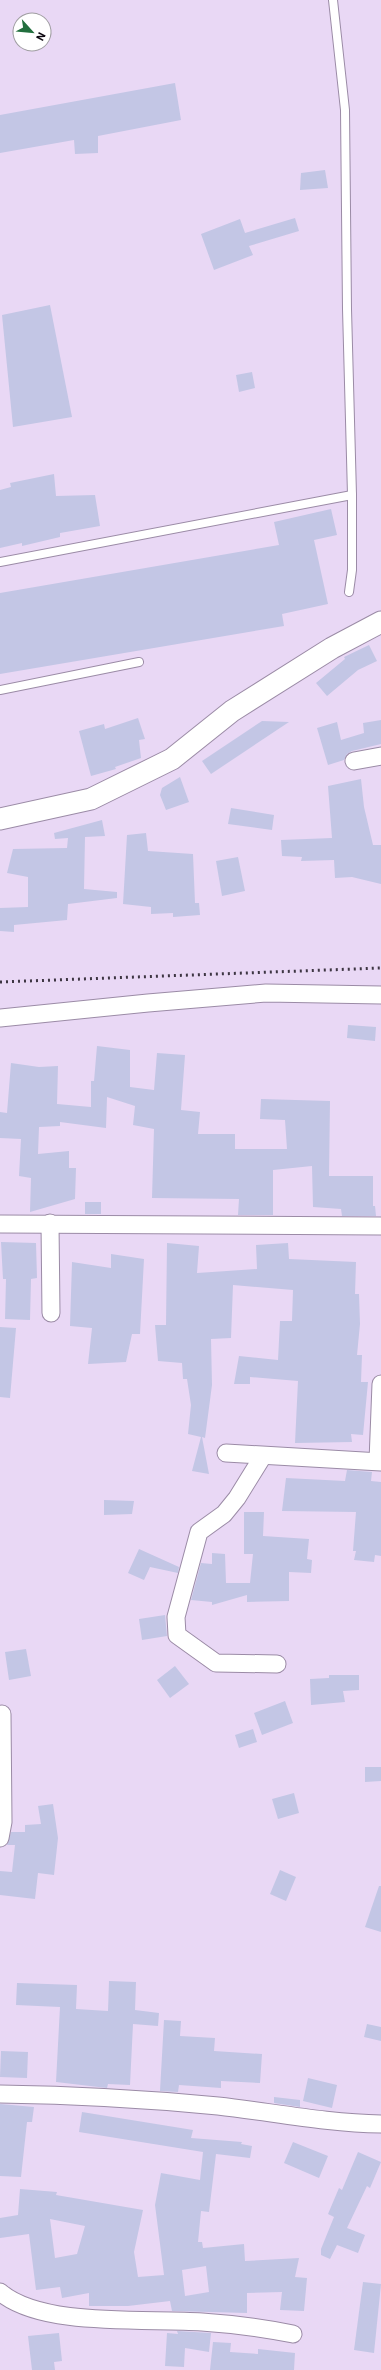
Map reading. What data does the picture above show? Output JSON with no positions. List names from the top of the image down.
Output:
{
  "north": "bottom right"
}
